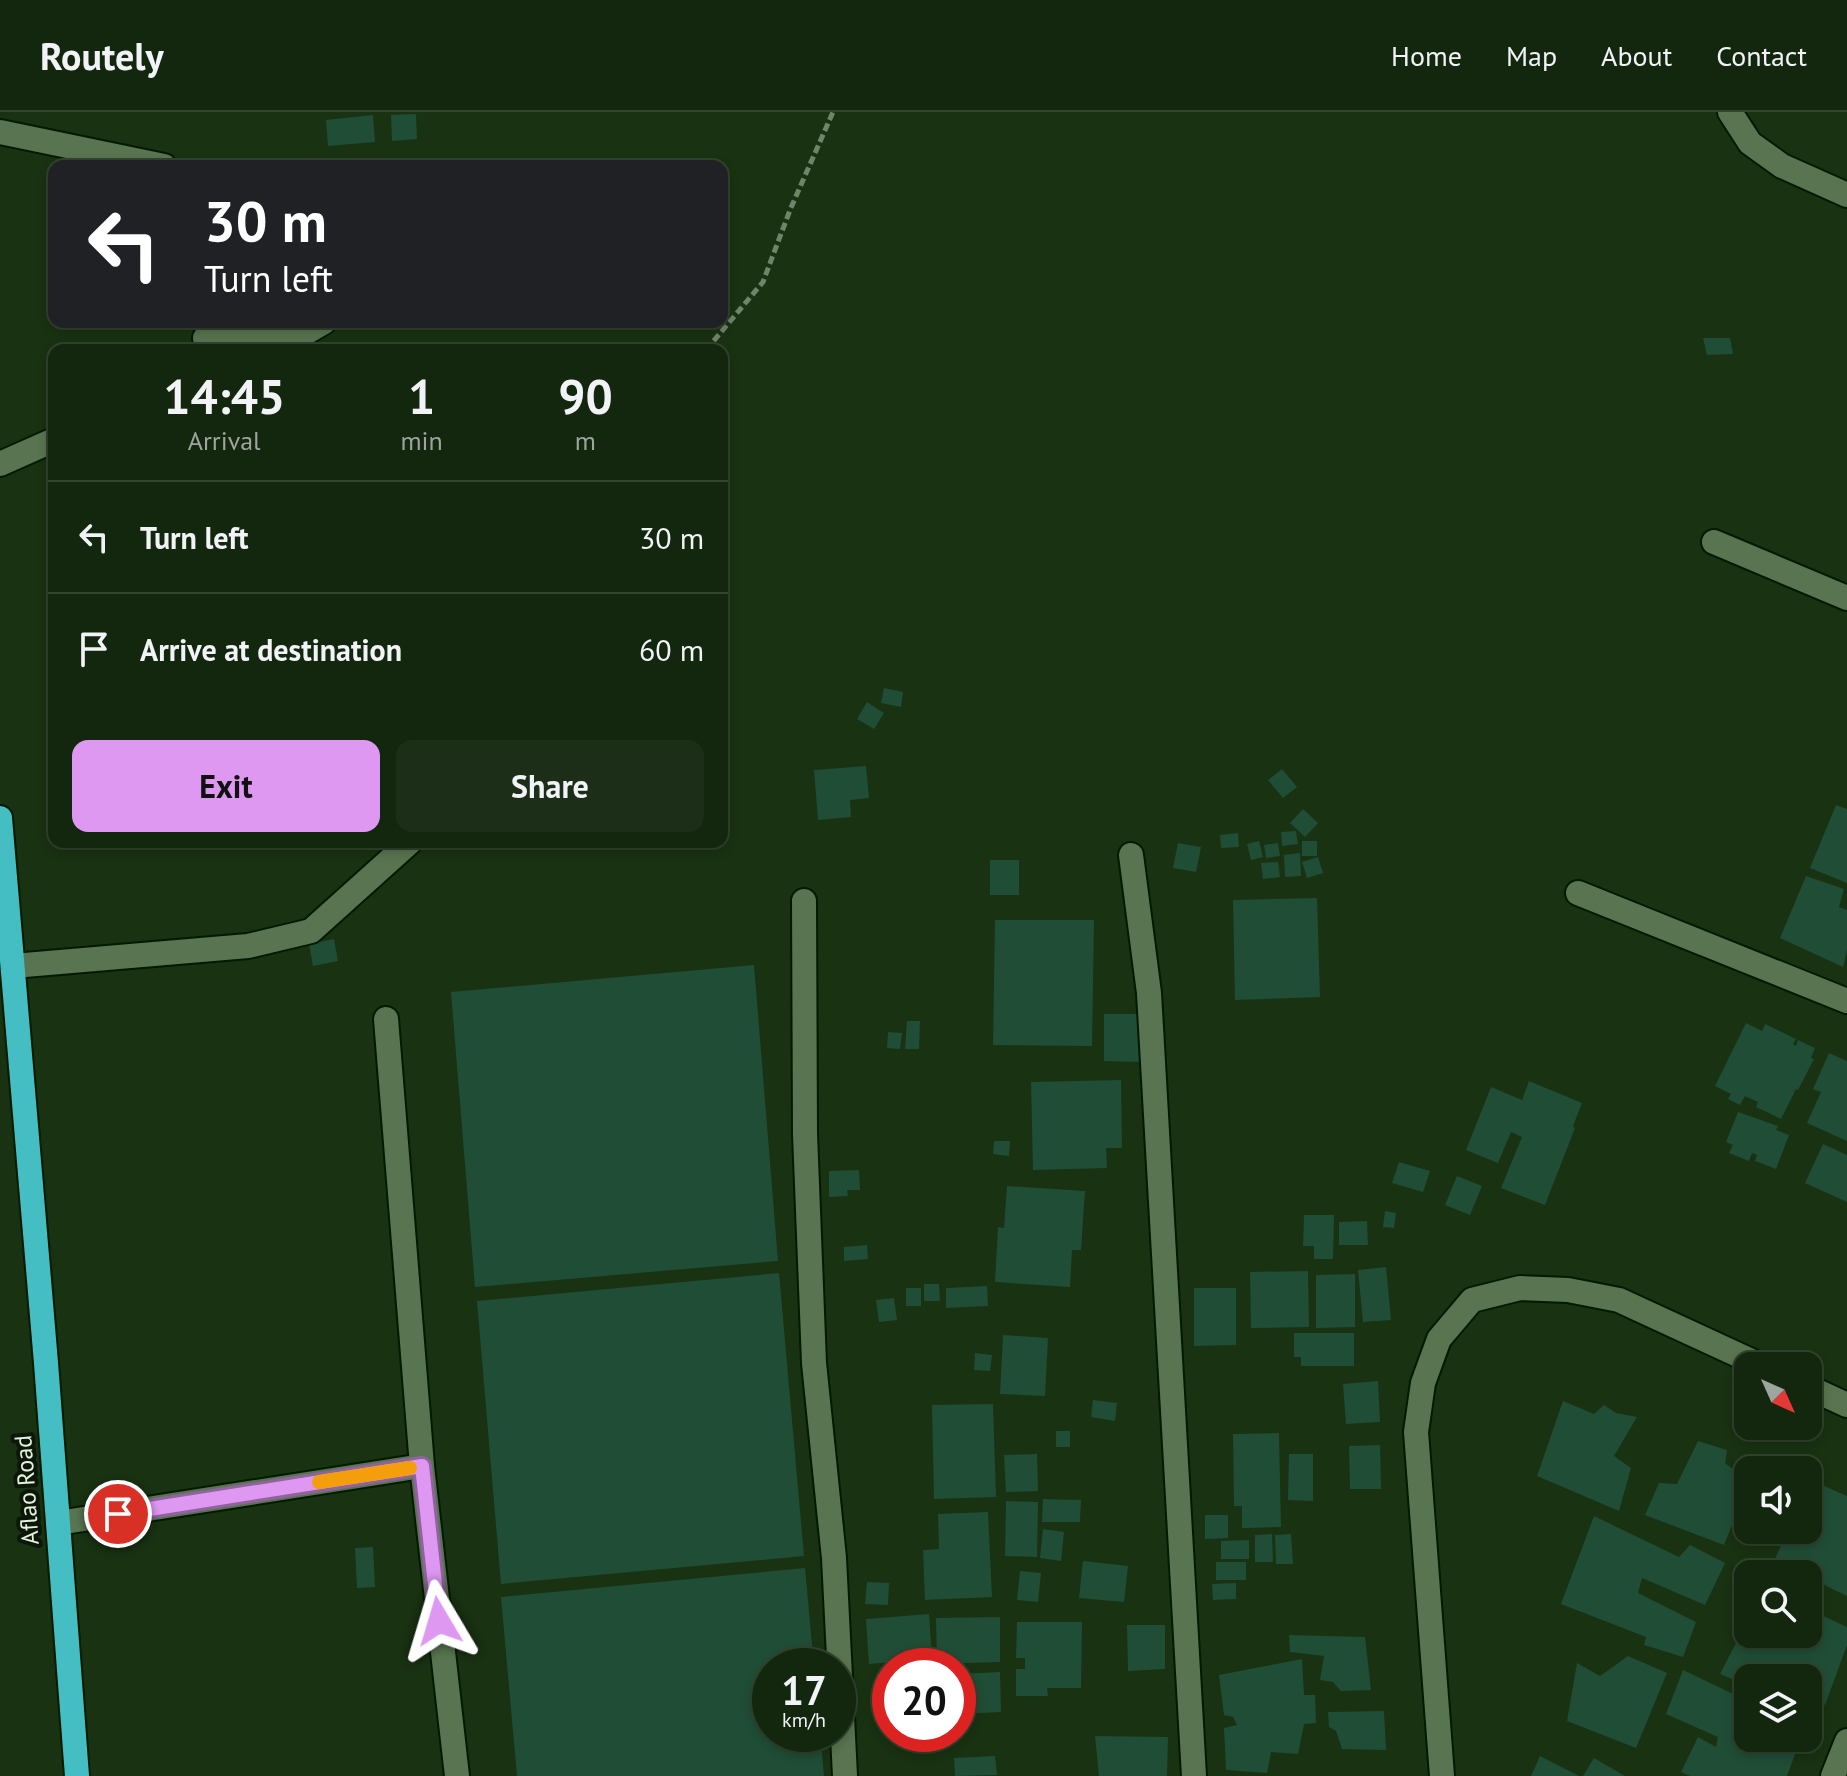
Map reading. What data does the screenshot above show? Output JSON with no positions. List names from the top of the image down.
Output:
{
  "streets": {
    "highway": ["Aflao Road"]
  },
  "north": "bottom right",
  "page": {
    "header": "Routely",
    "nav": [
      "Home",
      "Map",
      "About",
      "Contact"
    ],
    "turn": ["30 m", "Turn left"],
    "eta": [
      "14:45",
      "Arrival",
      "1",
      "min",
      "90",
      "m"
    ],
    "list": [
      {
        "name": "Turn left",
        "value": "30 m"
      },
      {
        "name": "Arrive at destination",
        "value": "60 m"
      }
    ],
    "buttons": ["Exit", "Share"],
    "speed": "17 km/h",
    "limit": "20"
  }
}
